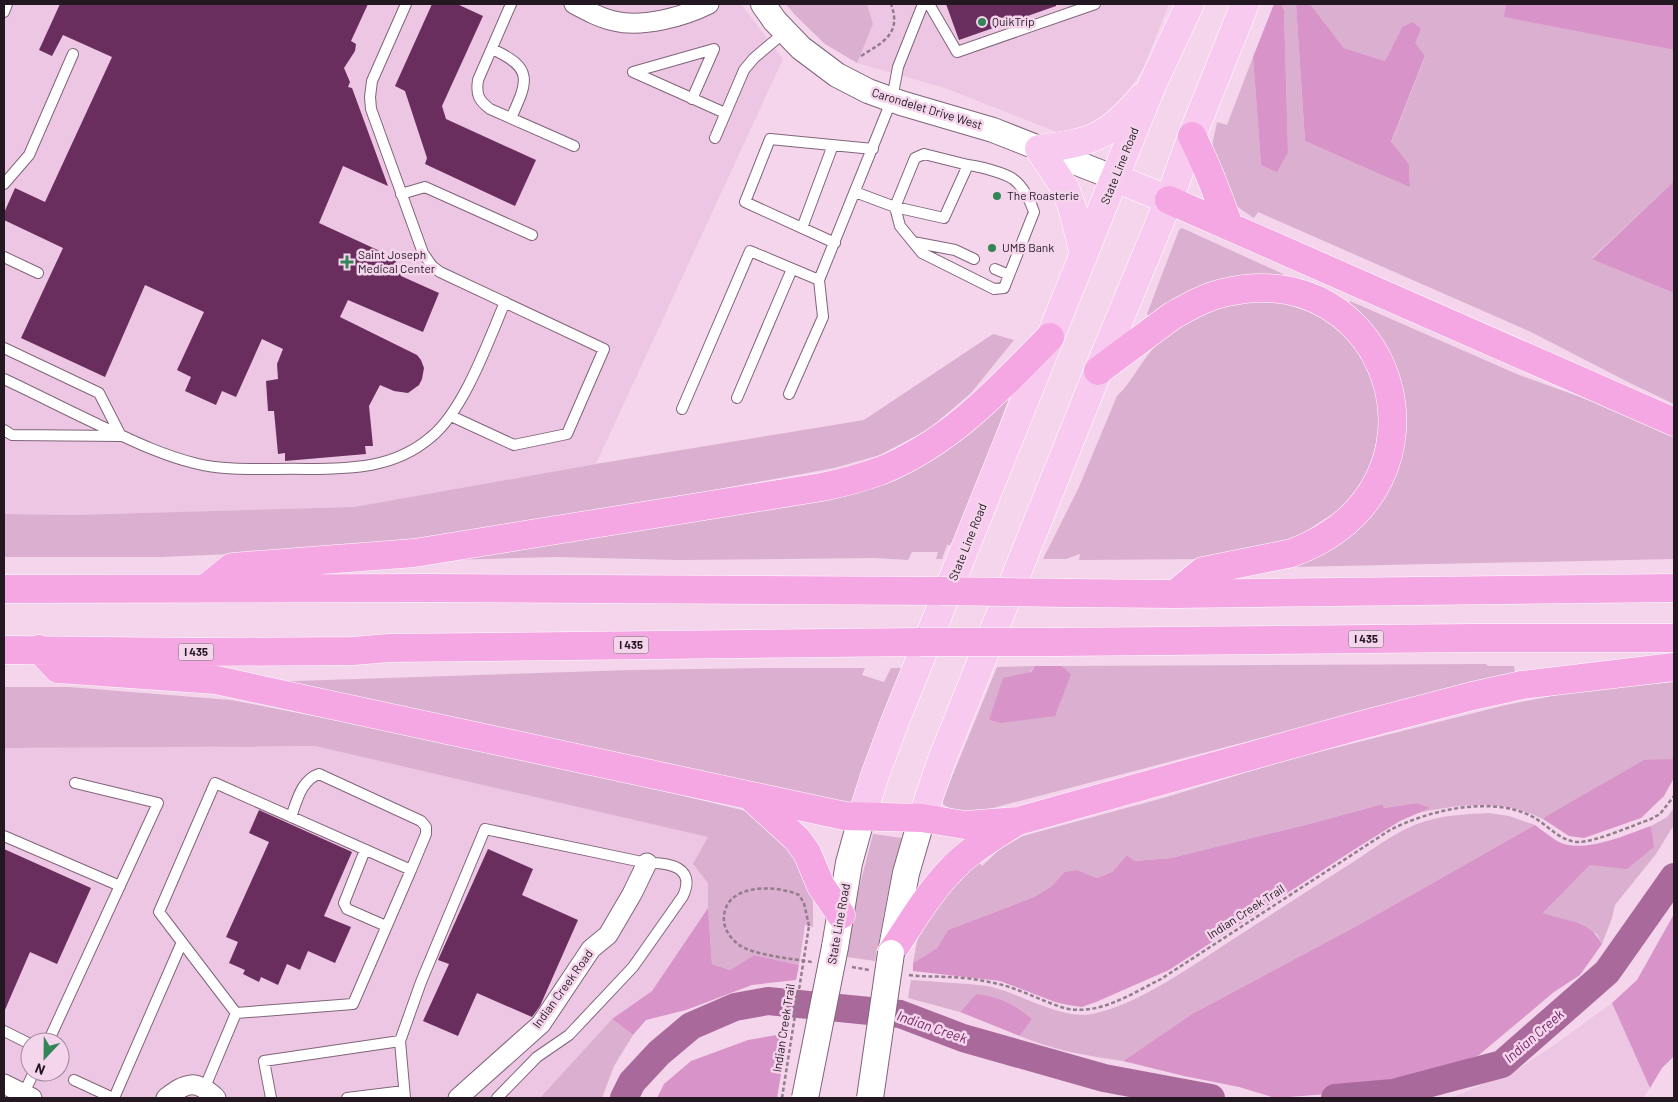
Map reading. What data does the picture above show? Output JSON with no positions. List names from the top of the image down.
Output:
{
  "streets": {
    "highway": ["I 435"],
    "main road": ["State Line Road"],
    "street": ["Carondelet Drive West", "Indian Creek Road"],
    "path": ["Indian Creek Trail"]
  },
  "crossings": [
    ["Carondelet Drive West", "State Line Road"],
    ["State Line Road", "Indian Creek Trail"]
  ],
  "water": ["Indian Creek"],
  "places": {
    "other": ["QuikTrip", "The Roasterie", "UMB Bank"],
    "health": ["Saint Joseph Medical Center"]
  },
  "north": "bottom"
}
